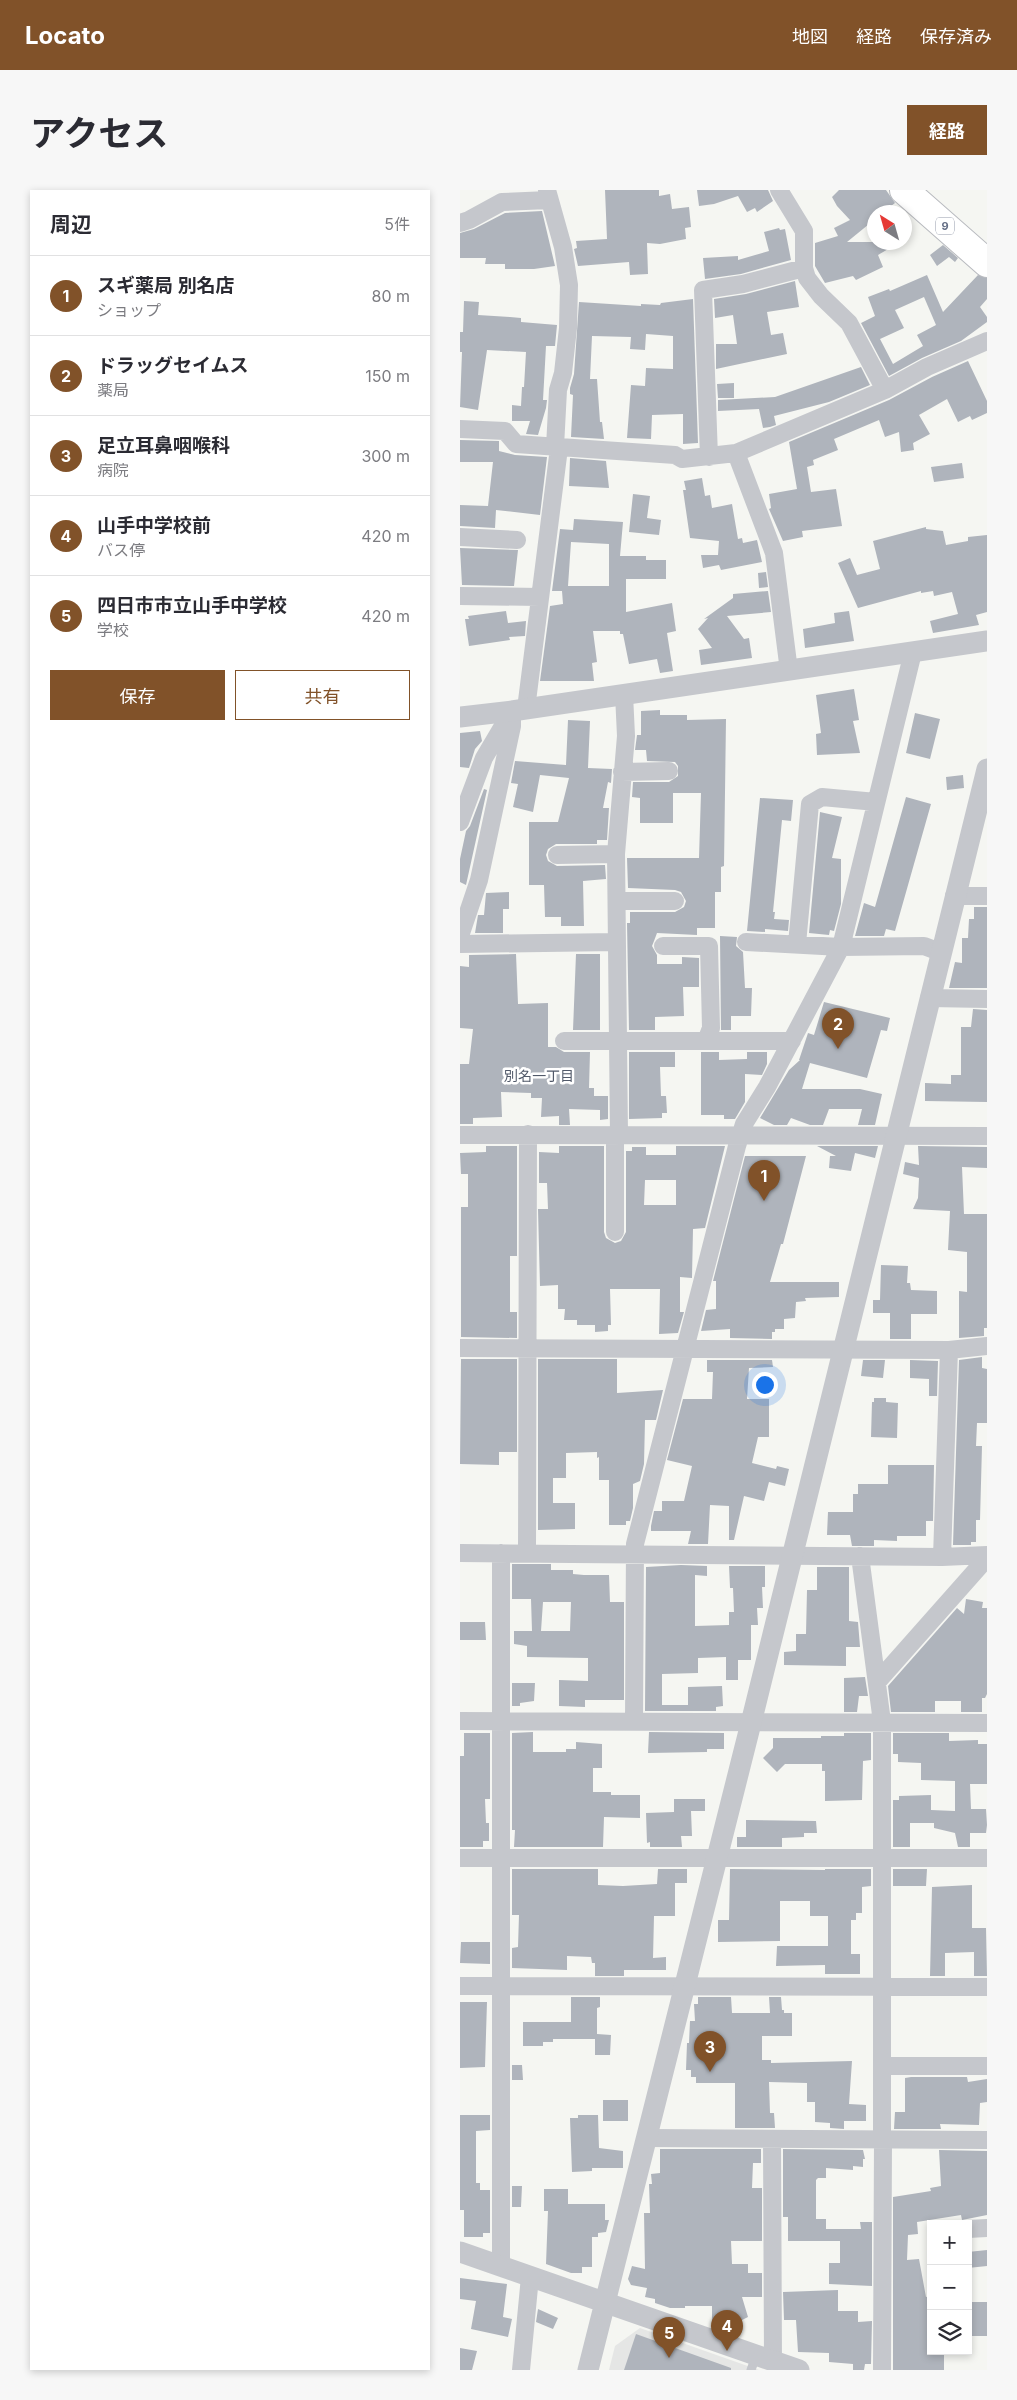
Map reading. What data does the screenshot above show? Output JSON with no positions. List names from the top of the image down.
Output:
{
  "streets": {
    "main road": ["9"]
  },
  "districts": ["別名一丁目"],
  "north": "top left",
  "page": {
    "header": "Locato",
    "nav": ["地図", "経路", "保存済み"],
    "title": "アクセス",
    "buttons": [
      "経路",
      ["保存", "共有"]
    ],
    "heading": ["周辺", "5件"],
    "list": [
      {
        "mark": "1",
        "name": "スギ薬局 別名店",
        "note": "ショップ",
        "value": "80 m"
      },
      {
        "mark": "2",
        "name": "ドラッグセイムス",
        "note": "薬局",
        "value": "150 m"
      },
      {
        "mark": "3",
        "name": "足立耳鼻咽喉科",
        "note": "病院",
        "value": "300 m"
      },
      {
        "mark": "4",
        "name": "山手中学校前",
        "note": "バス停",
        "value": "420 m"
      },
      {
        "mark": "5",
        "name": "四日市市立山手中学校",
        "note": "学校",
        "value": "420 m"
      }
    ],
    "pins": [
      "2",
      "1",
      "3",
      "4",
      "5"
    ],
    "map_buttons": ["+", "−"]
  }
}
